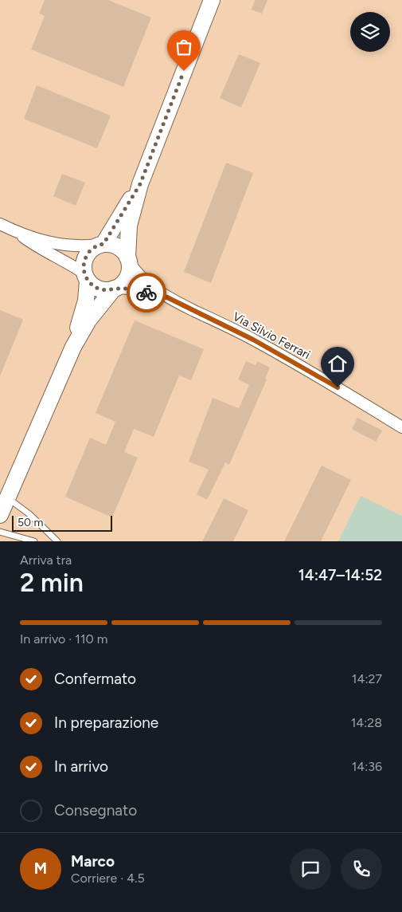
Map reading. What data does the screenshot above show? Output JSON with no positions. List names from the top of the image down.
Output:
{
  "streets": {
    "street": ["Via Silvio Ferrari"]
  },
  "scale_bar": "50 m",
  "page": {
    "scale": "50 m",
    "heading": ["2 min", "Arriva tra", "14:47–14:52"],
    "panel": ["Marco", "Corriere · 4.5"],
    "bar": "In arrivo · 110 m",
    "list": [
      ["Confermato", "14:27"],
      ["In preparazione", "14:28"],
      ["In arrivo", "14:36"],
      "Consegnato"
    ],
    "round": "M"
  }
}
